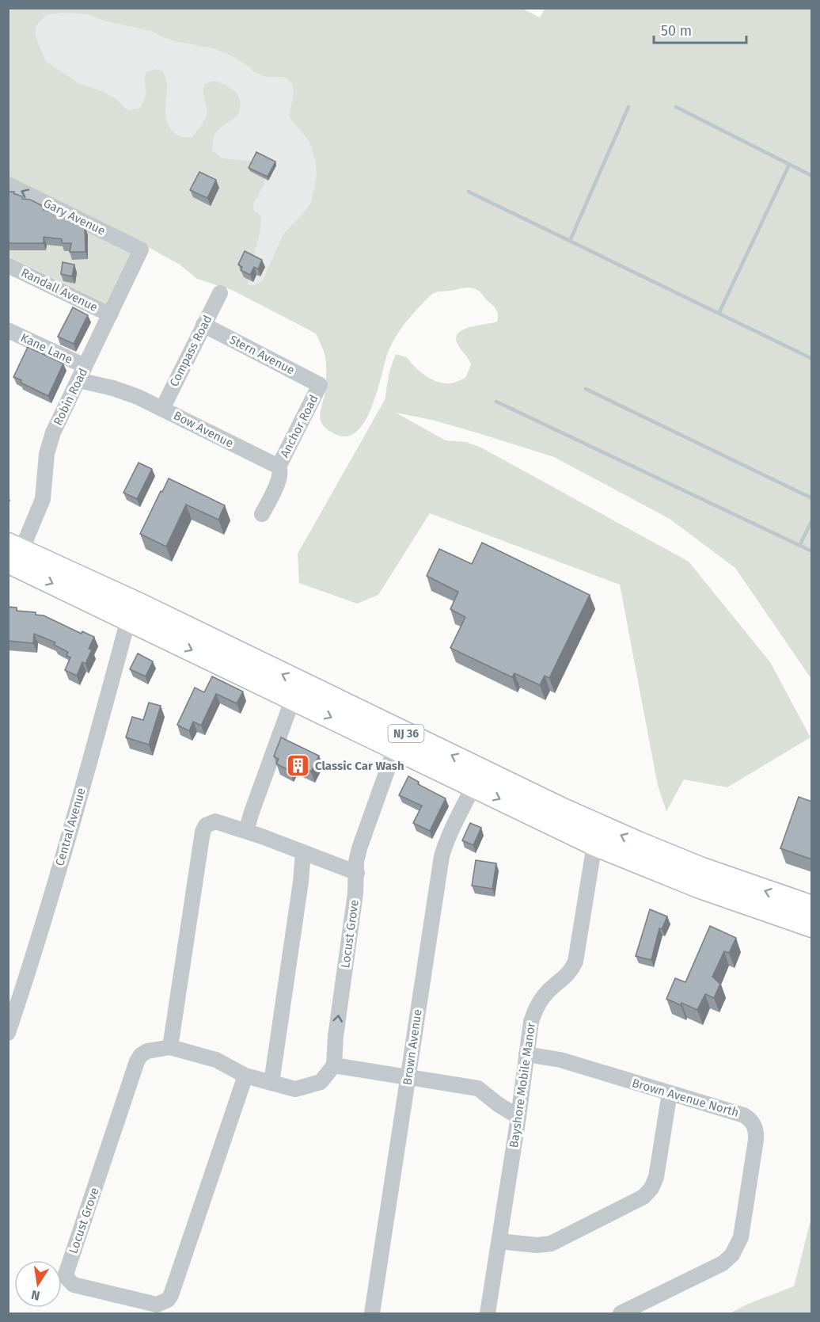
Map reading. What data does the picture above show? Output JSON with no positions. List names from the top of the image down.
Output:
{
  "streets": {
    "highway": ["NJ 36"],
    "street": [
      "Gary Avenue",
      "Randall Avenue",
      "Kane Lane",
      "Compass Road",
      "Stern Avenue",
      "Robin Road",
      "Anchor Road",
      "Bow Avenue",
      "Central Avenue",
      "Locust Grove",
      "Brown Avenue",
      "Bayshore Mobile Manor",
      "Brown Avenue North"
    ]
  },
  "crossings": [
    ["Gary Avenue", "Robin Road"],
    ["Randall Avenue", "Robin Road"],
    ["Kane Lane", "Robin Road"],
    ["Compass Road", "Stern Avenue"],
    ["Compass Road", "Bow Avenue"],
    ["Stern Avenue", "Anchor Road"],
    ["Robin Road", "Bow Avenue"],
    ["Robin Road", "NJ 36"],
    ["Anchor Road", "Bow Avenue"],
    ["NJ 36", "Central Avenue"],
    ["NJ 36", "Locust Grove"],
    ["NJ 36", "Brown Avenue"],
    ["NJ 36", "Bayshore Mobile Manor"],
    ["Bayshore Mobile Manor", "Brown Avenue North"]
  ],
  "one_way": ["Gary Avenue"],
  "places": {
    "building": ["Classic Car Wash"]
  },
  "scale_bar": "50 m",
  "north": "bottom"
}
